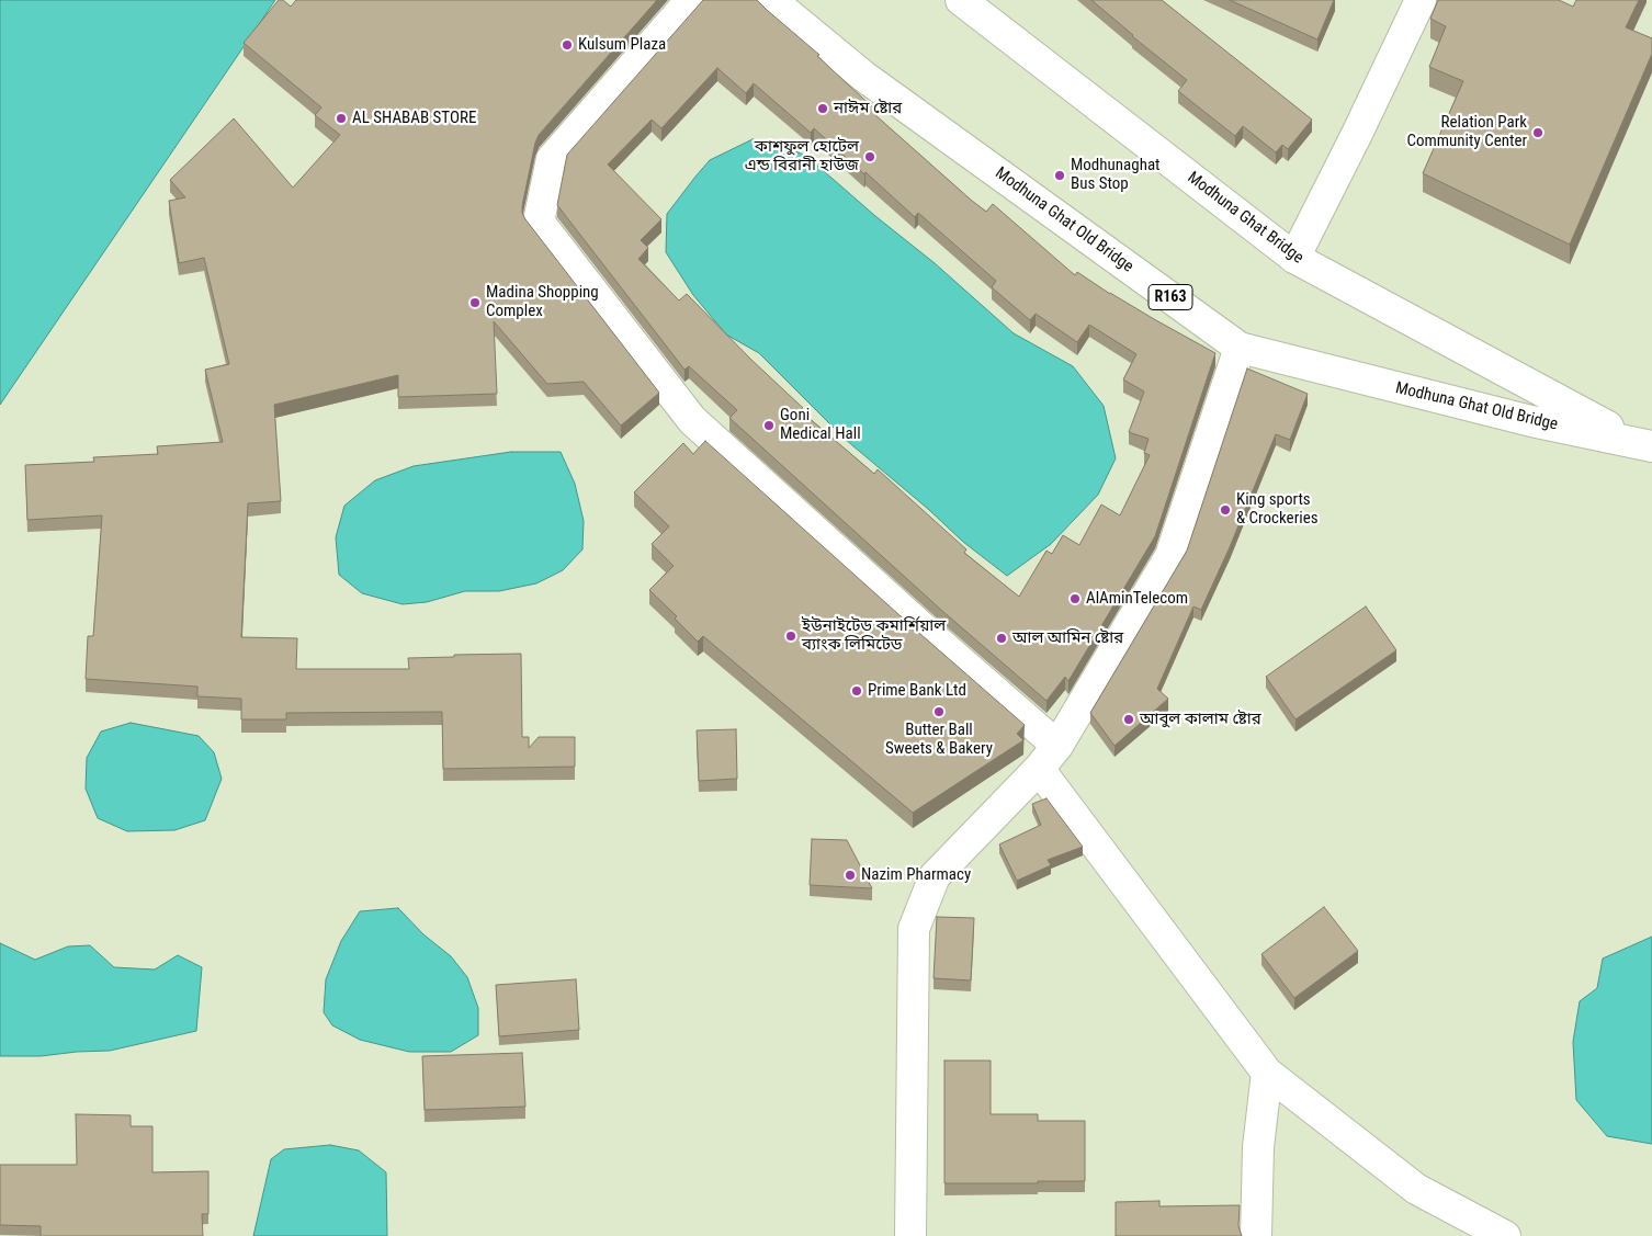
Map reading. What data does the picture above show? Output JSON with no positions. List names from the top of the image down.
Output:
{
  "streets": {
    "street": ["Modhuna Ghat Bridge", "Modhuna Ghat Old Bridge", "R163"]
  },
  "crossings": [
    ["Modhuna Ghat Bridge", "Modhuna Ghat Old Bridge"]
  ],
  "places": [
    "Kulsum Plaza",
    "নাঈম ষ্টোর",
    "AL SHABAB STORE",
    "Relation Park Community Center",
    "কাশফুল হোটেল এন্ড বিরানী হাউজ",
    "Modhunaghat Bus Stop",
    "Madina Shopping Complex",
    "Goni Medical Hall",
    "King sports & Crockeries",
    "AlAminTelecom",
    "ইউনাইটেড কমার্শিয়াল ব্যাংক লিমিটেড",
    "আল আমিন ষ্টোর",
    "Prime Bank Ltd",
    "Butter Ball Sweets & Bakery",
    "আবুল কালাম ষ্টোর",
    "Nazim Pharmacy"
  ]
}
